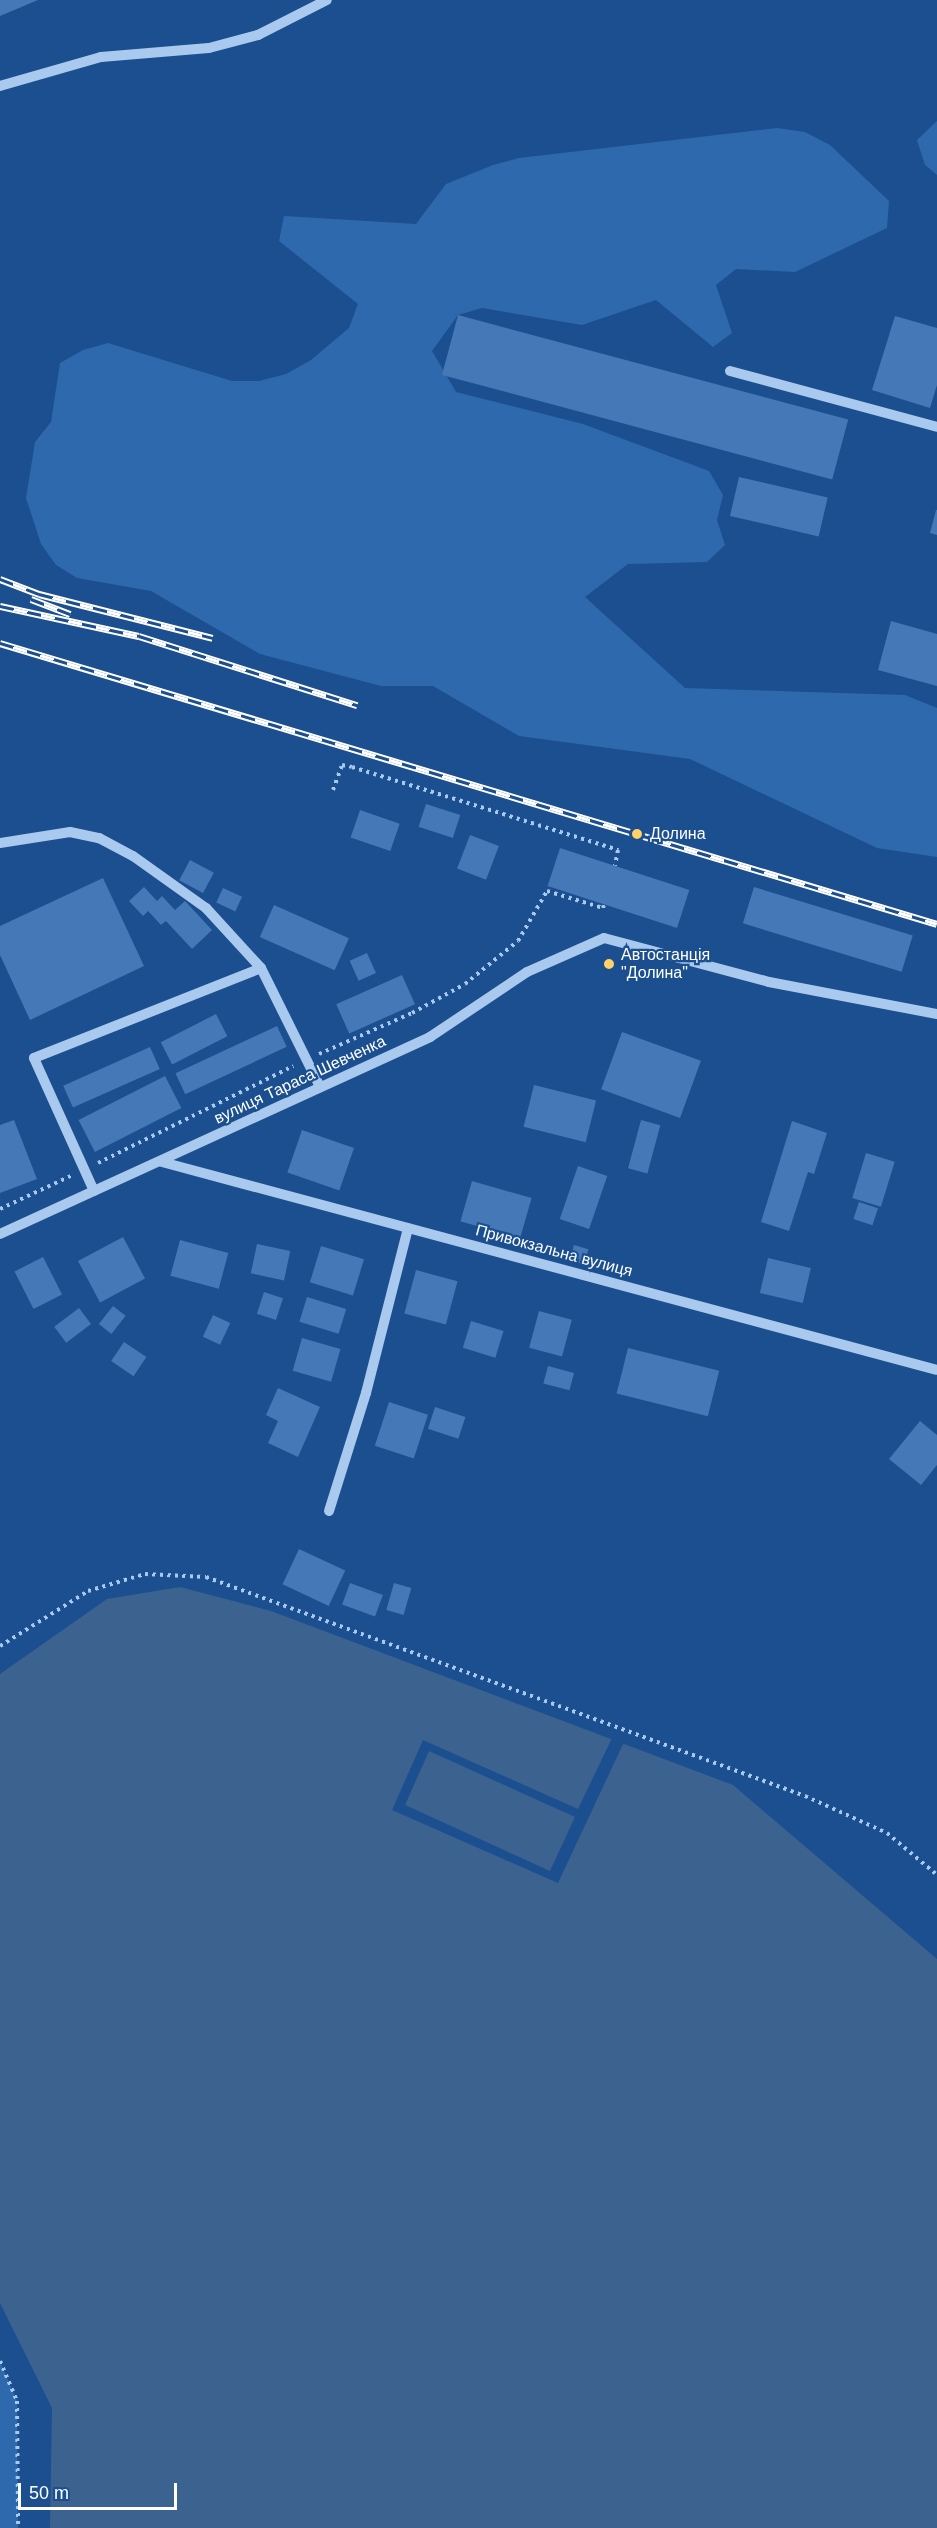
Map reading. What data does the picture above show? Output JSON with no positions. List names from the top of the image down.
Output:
{
  "streets": {
    "street": ["вулиця Тараса Шевченка", "Привокзальна вулиця"]
  },
  "crossings": [
    ["вулиця Тараса Шевченка", "Привокзальна вулиця"]
  ],
  "places": ["Долина", "Автостанція \"Долина\""],
  "scale_bar": "50 m"
}
